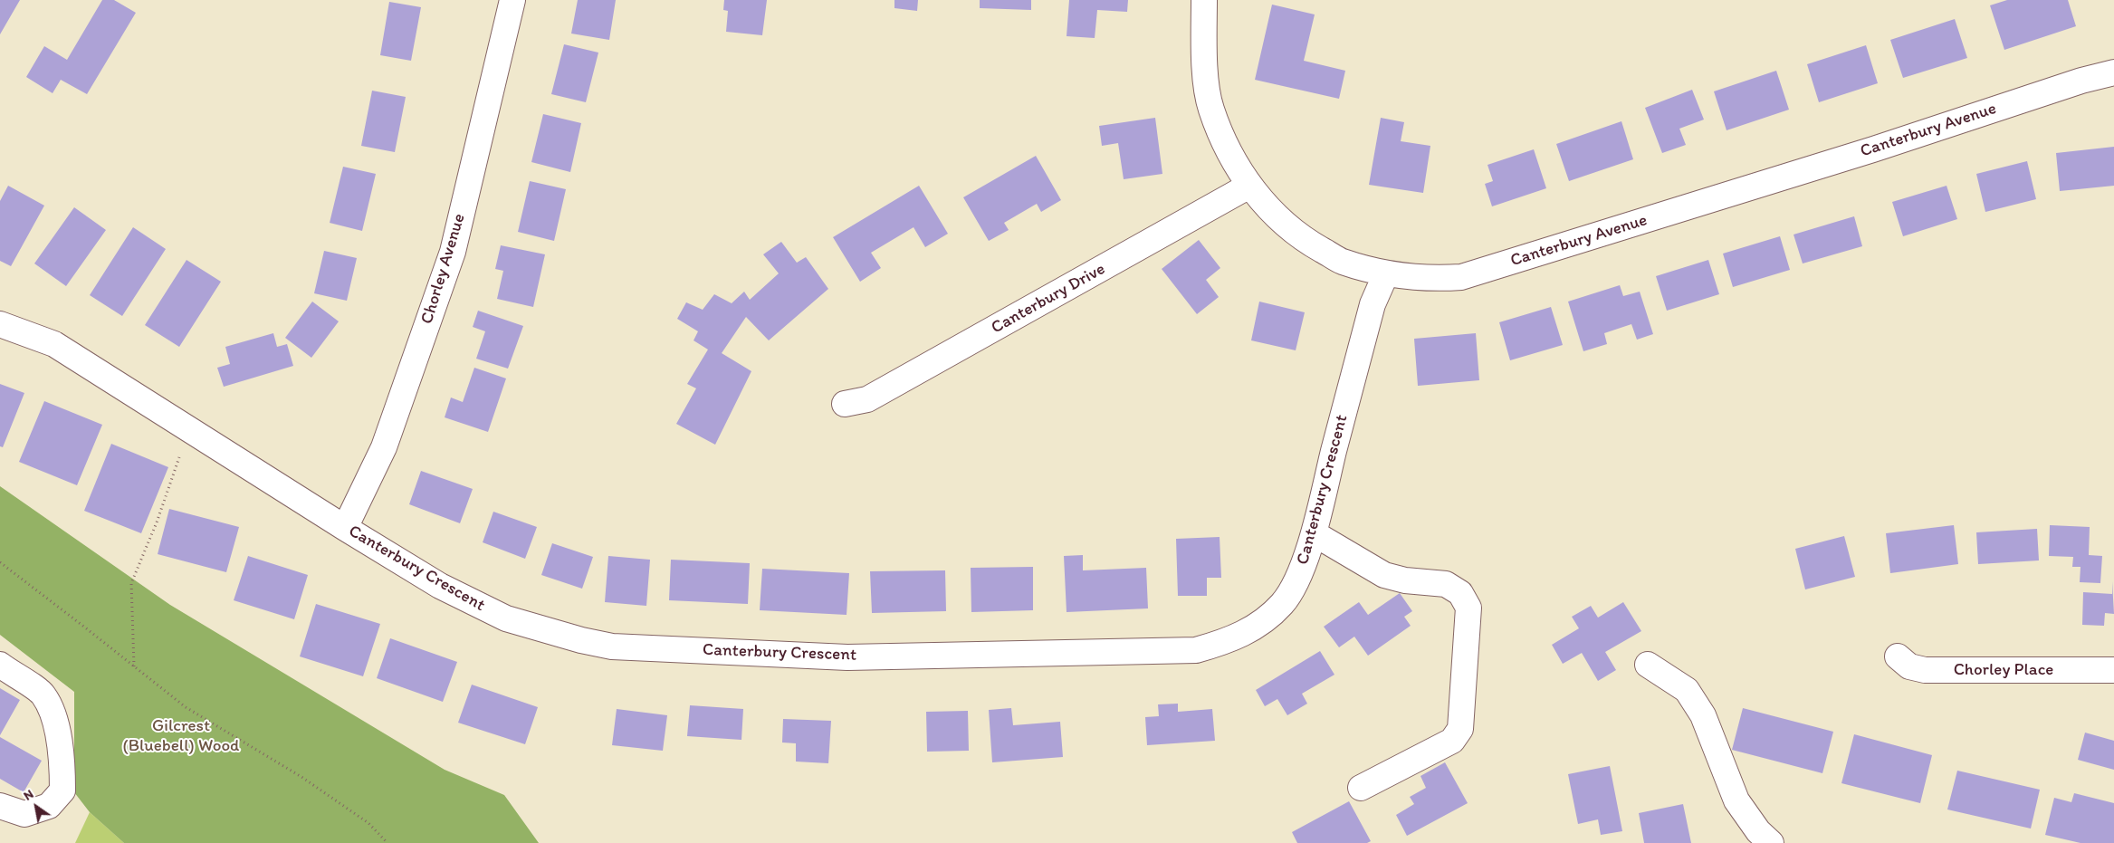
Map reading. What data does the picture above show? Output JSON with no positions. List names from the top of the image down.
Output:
{
  "streets": {
    "street": [
      "Canterbury Avenue",
      "Chorley Avenue",
      "Canterbury Drive",
      "Canterbury Crescent",
      "Chorley Place"
    ]
  },
  "crossings": [
    ["Canterbury Avenue", "Canterbury Drive"],
    ["Canterbury Avenue", "Canterbury Crescent"],
    ["Chorley Avenue", "Canterbury Crescent"]
  ],
  "parks": ["Gilcrest (Bluebell) Wood"],
  "north": "top left"
}
